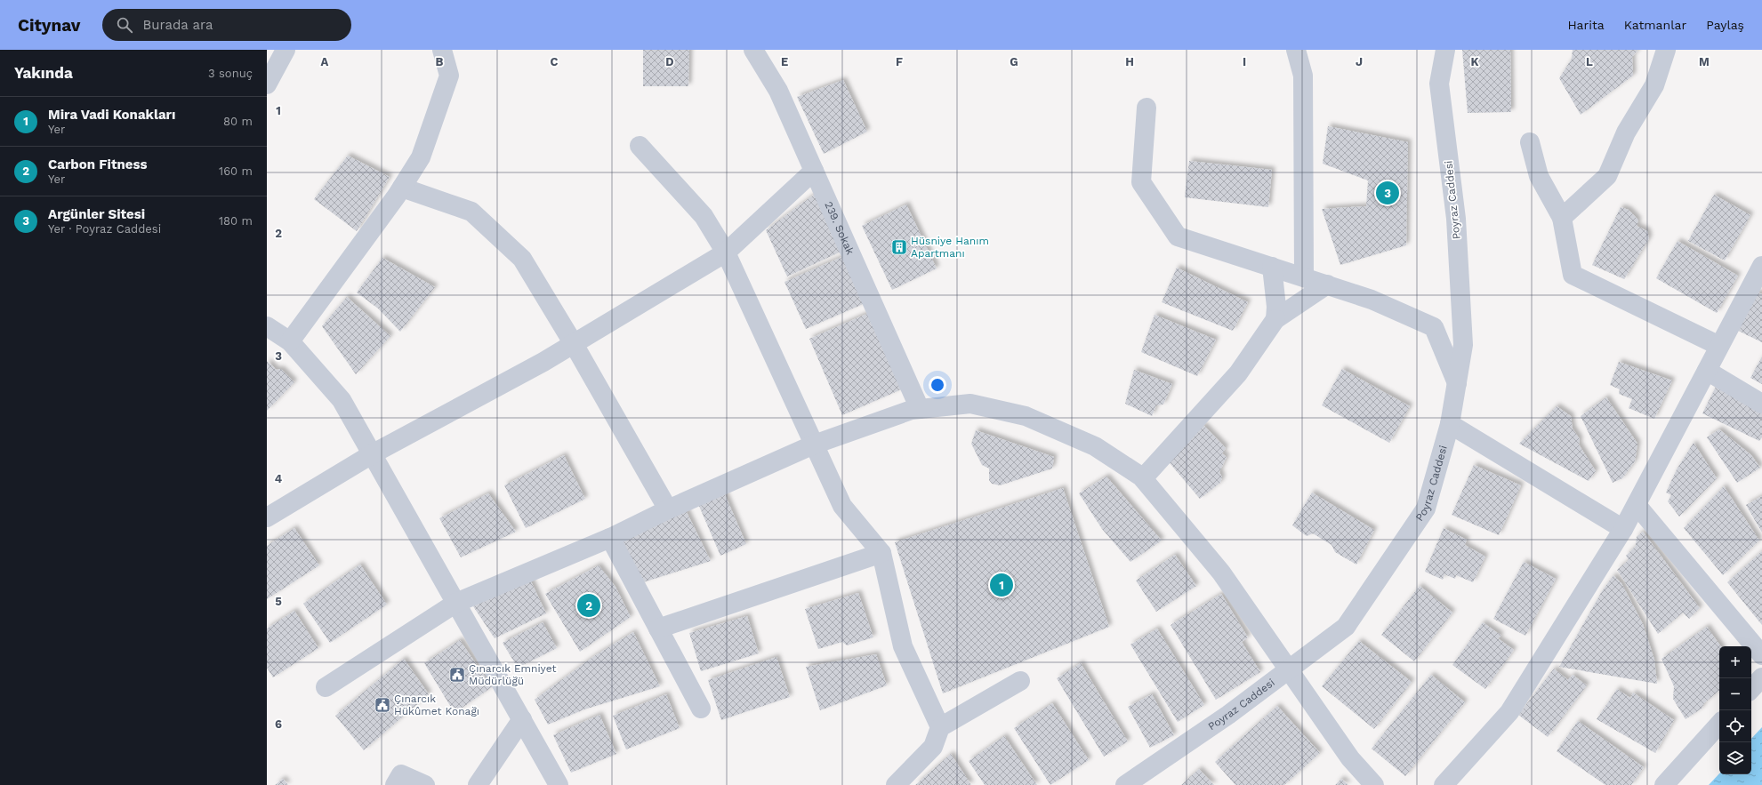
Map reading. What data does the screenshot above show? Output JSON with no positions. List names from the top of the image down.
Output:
{
  "streets": {
    "street": ["Poyraz Caddesi", "239. Sokak"]
  },
  "places": {
    "building": ["Hüsniye Hanım Apartmanı"],
    "public building": ["Çınarcık Emniyet Müdürlüğü", "Çınarcık Hükûmet Konağı"]
  },
  "page": {
    "header": "Citynav",
    "search": "Burada ara",
    "nav": ["Harita", "Katmanlar", "Paylaş"],
    "heading": ["Yakında", "3 sonuç"],
    "list": [
      {
        "mark": "1",
        "name": "Mira Vadi Konakları",
        "note": "Yer",
        "value": "80 m"
      },
      {
        "mark": "2",
        "name": "Carbon Fitness",
        "note": "Yer",
        "value": "160 m"
      },
      {
        "mark": "3",
        "name": "Argünler Sitesi",
        "note": "Yer · Poyraz Caddesi",
        "value": "180 m"
      }
    ],
    "pins": ["3", "1", "2"],
    "map_buttons": ["+", "−"]
  },
  "grid": {
    "columns": [
      "A",
      "B",
      "C",
      "D",
      "E",
      "F",
      "G",
      "H",
      "I",
      "J",
      "K",
      "L",
      "M"
    ],
    "rows": [
      "1",
      "2",
      "3",
      "4",
      "5",
      "6"
    ]
  }
}
